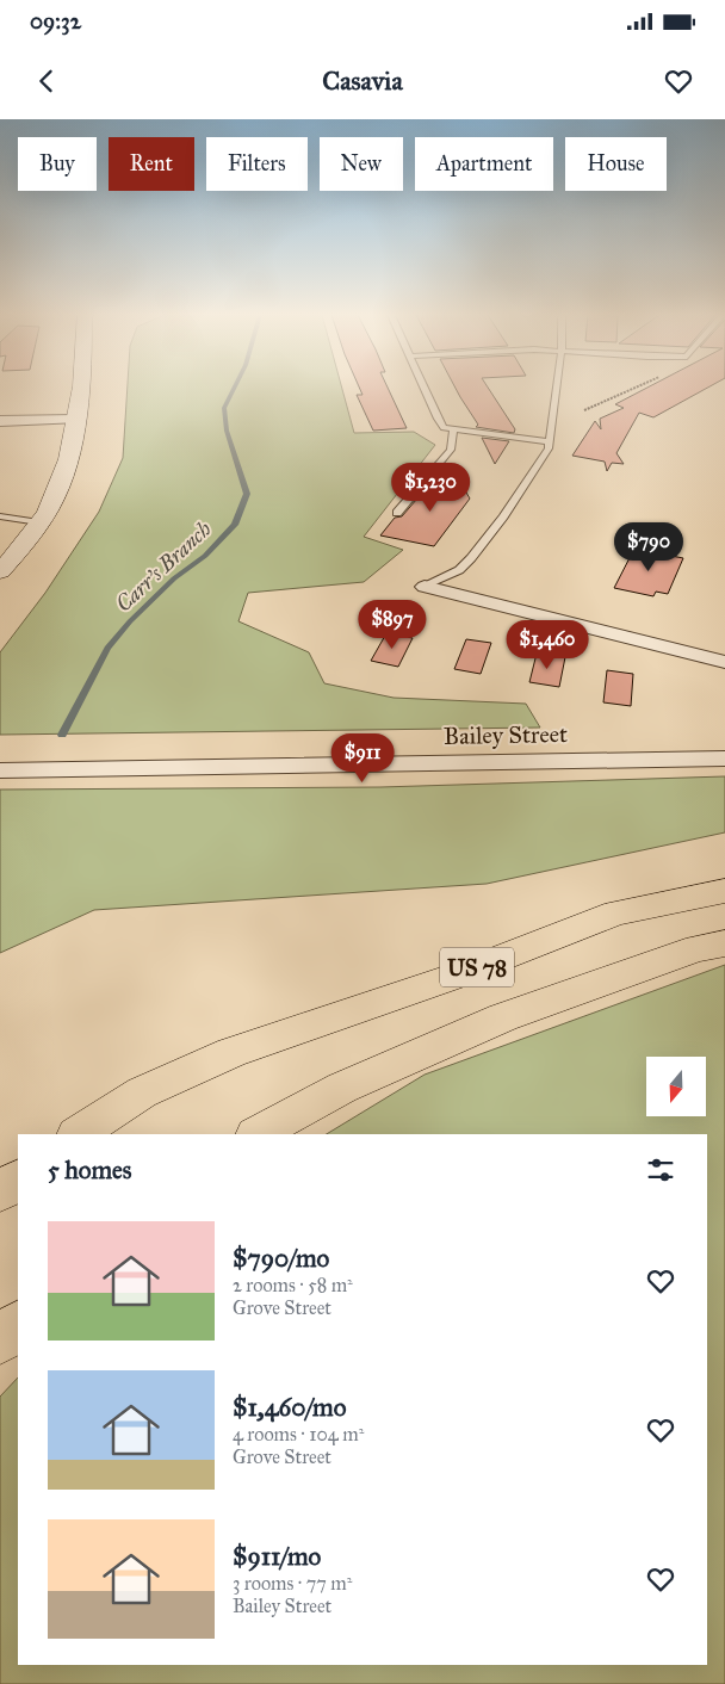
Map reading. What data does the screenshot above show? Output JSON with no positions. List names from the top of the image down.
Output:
{
  "streets": {
    "highway": ["US 78"],
    "street": ["Bailey Street"]
  },
  "water": ["Carr's Branch"],
  "north": "bottom",
  "page": {
    "status": "09:32",
    "header": "Casavia",
    "chip": [
      "Buy",
      "Rent",
      "Filters",
      "New",
      "Apartment",
      "House"
    ],
    "price": [
      "$1,230",
      "$790",
      "$897",
      "$1,460",
      "$911"
    ],
    "heading": "5 homes",
    "list": [
      {
        "name": "$790/mo",
        "note": "2 rooms · 58 m² · Grove Street"
      },
      {
        "name": "$1,460/mo",
        "note": "4 rooms · 104 m² · Grove Street"
      },
      {
        "name": "$911/mo",
        "note": "3 rooms · 77 m² · Bailey Street"
      }
    ]
  }
}
